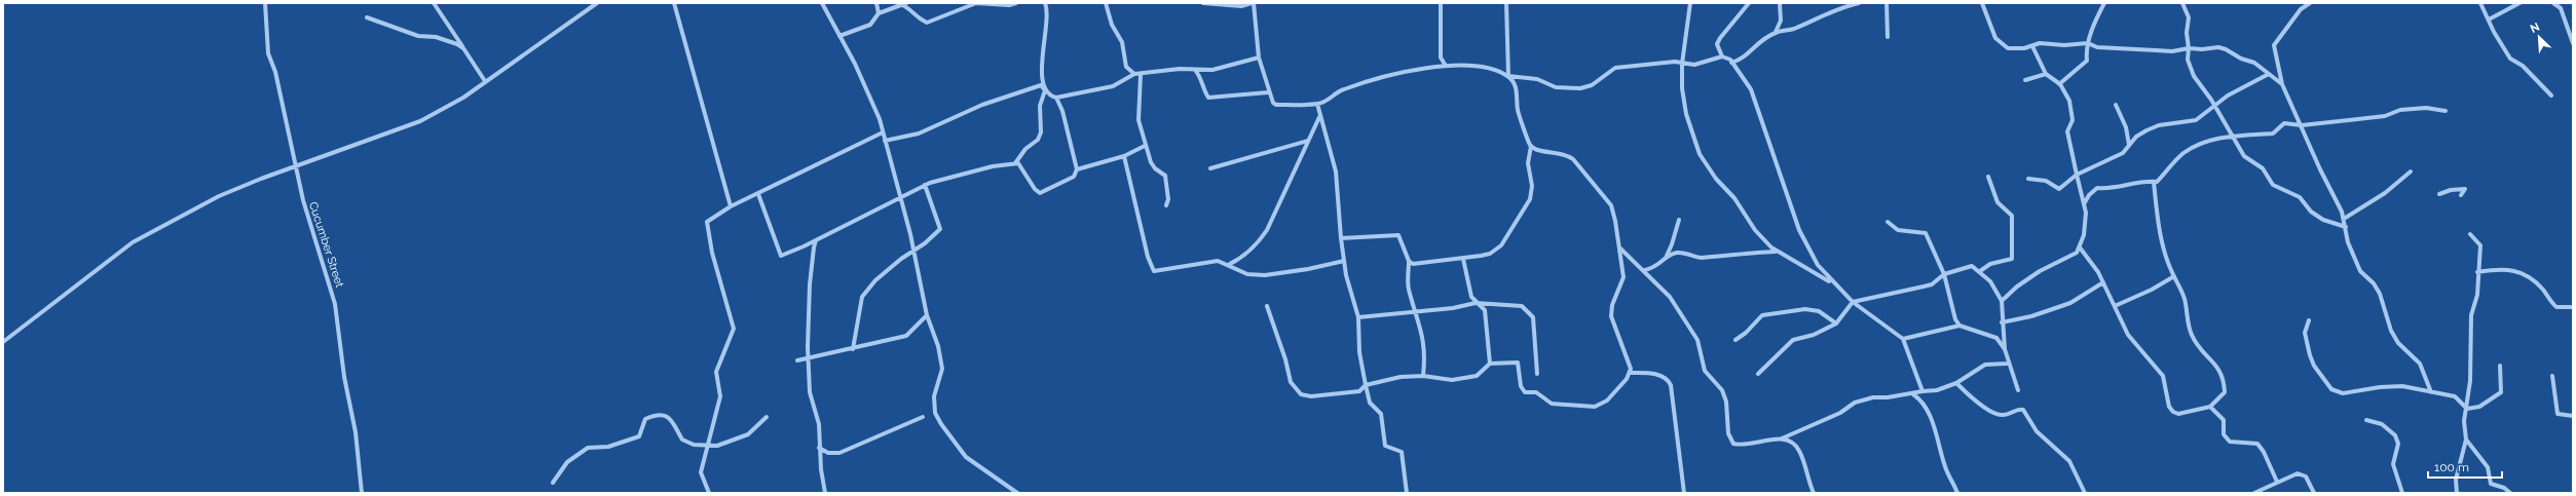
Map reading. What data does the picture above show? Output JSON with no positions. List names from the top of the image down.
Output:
{
  "streets": {
    "street": ["Cucumber Street"]
  },
  "scale_bar": "100 m",
  "north": "top left"
}
